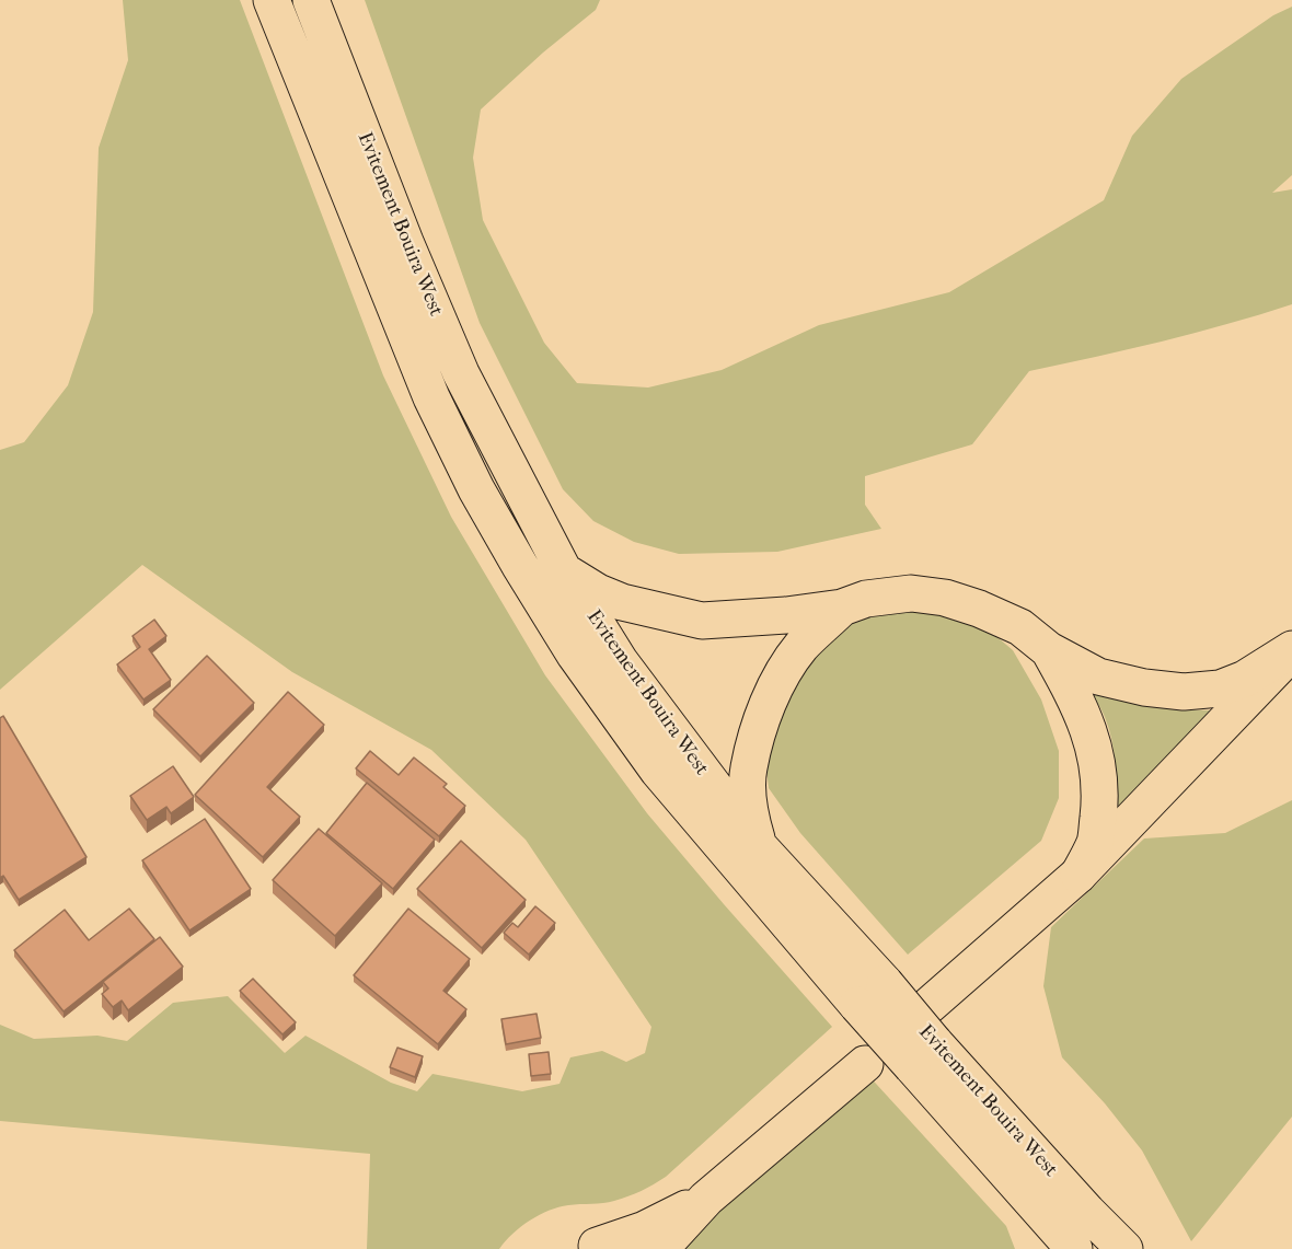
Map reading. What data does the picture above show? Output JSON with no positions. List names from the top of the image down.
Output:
{
  "streets": {
    "main road": ["Evitement Bouira West"]
  }
}
